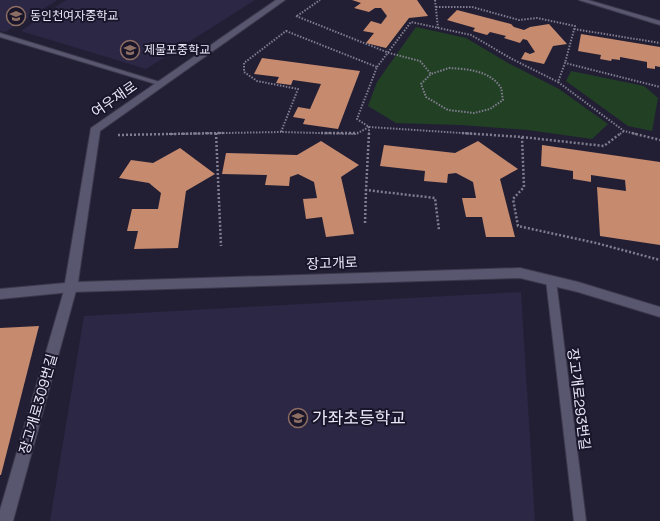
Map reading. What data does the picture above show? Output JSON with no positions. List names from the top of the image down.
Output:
{
  "streets": {
    "street": ["여우재로", "장고개로", "장고개로309번길"],
    "lane": ["장고개로293번길"]
  },
  "crossings": [
    ["여우재로", "장고개로"],
    ["여우재로", "장고개로309번길"],
    ["장고개로", "장고개로293번길"],
    ["장고개로", "장고개로309번길"]
  ],
  "places": {
    "school or university": ["동인천여자중학교", "제물포중학교", "가좌초등학교"]
  }
}
